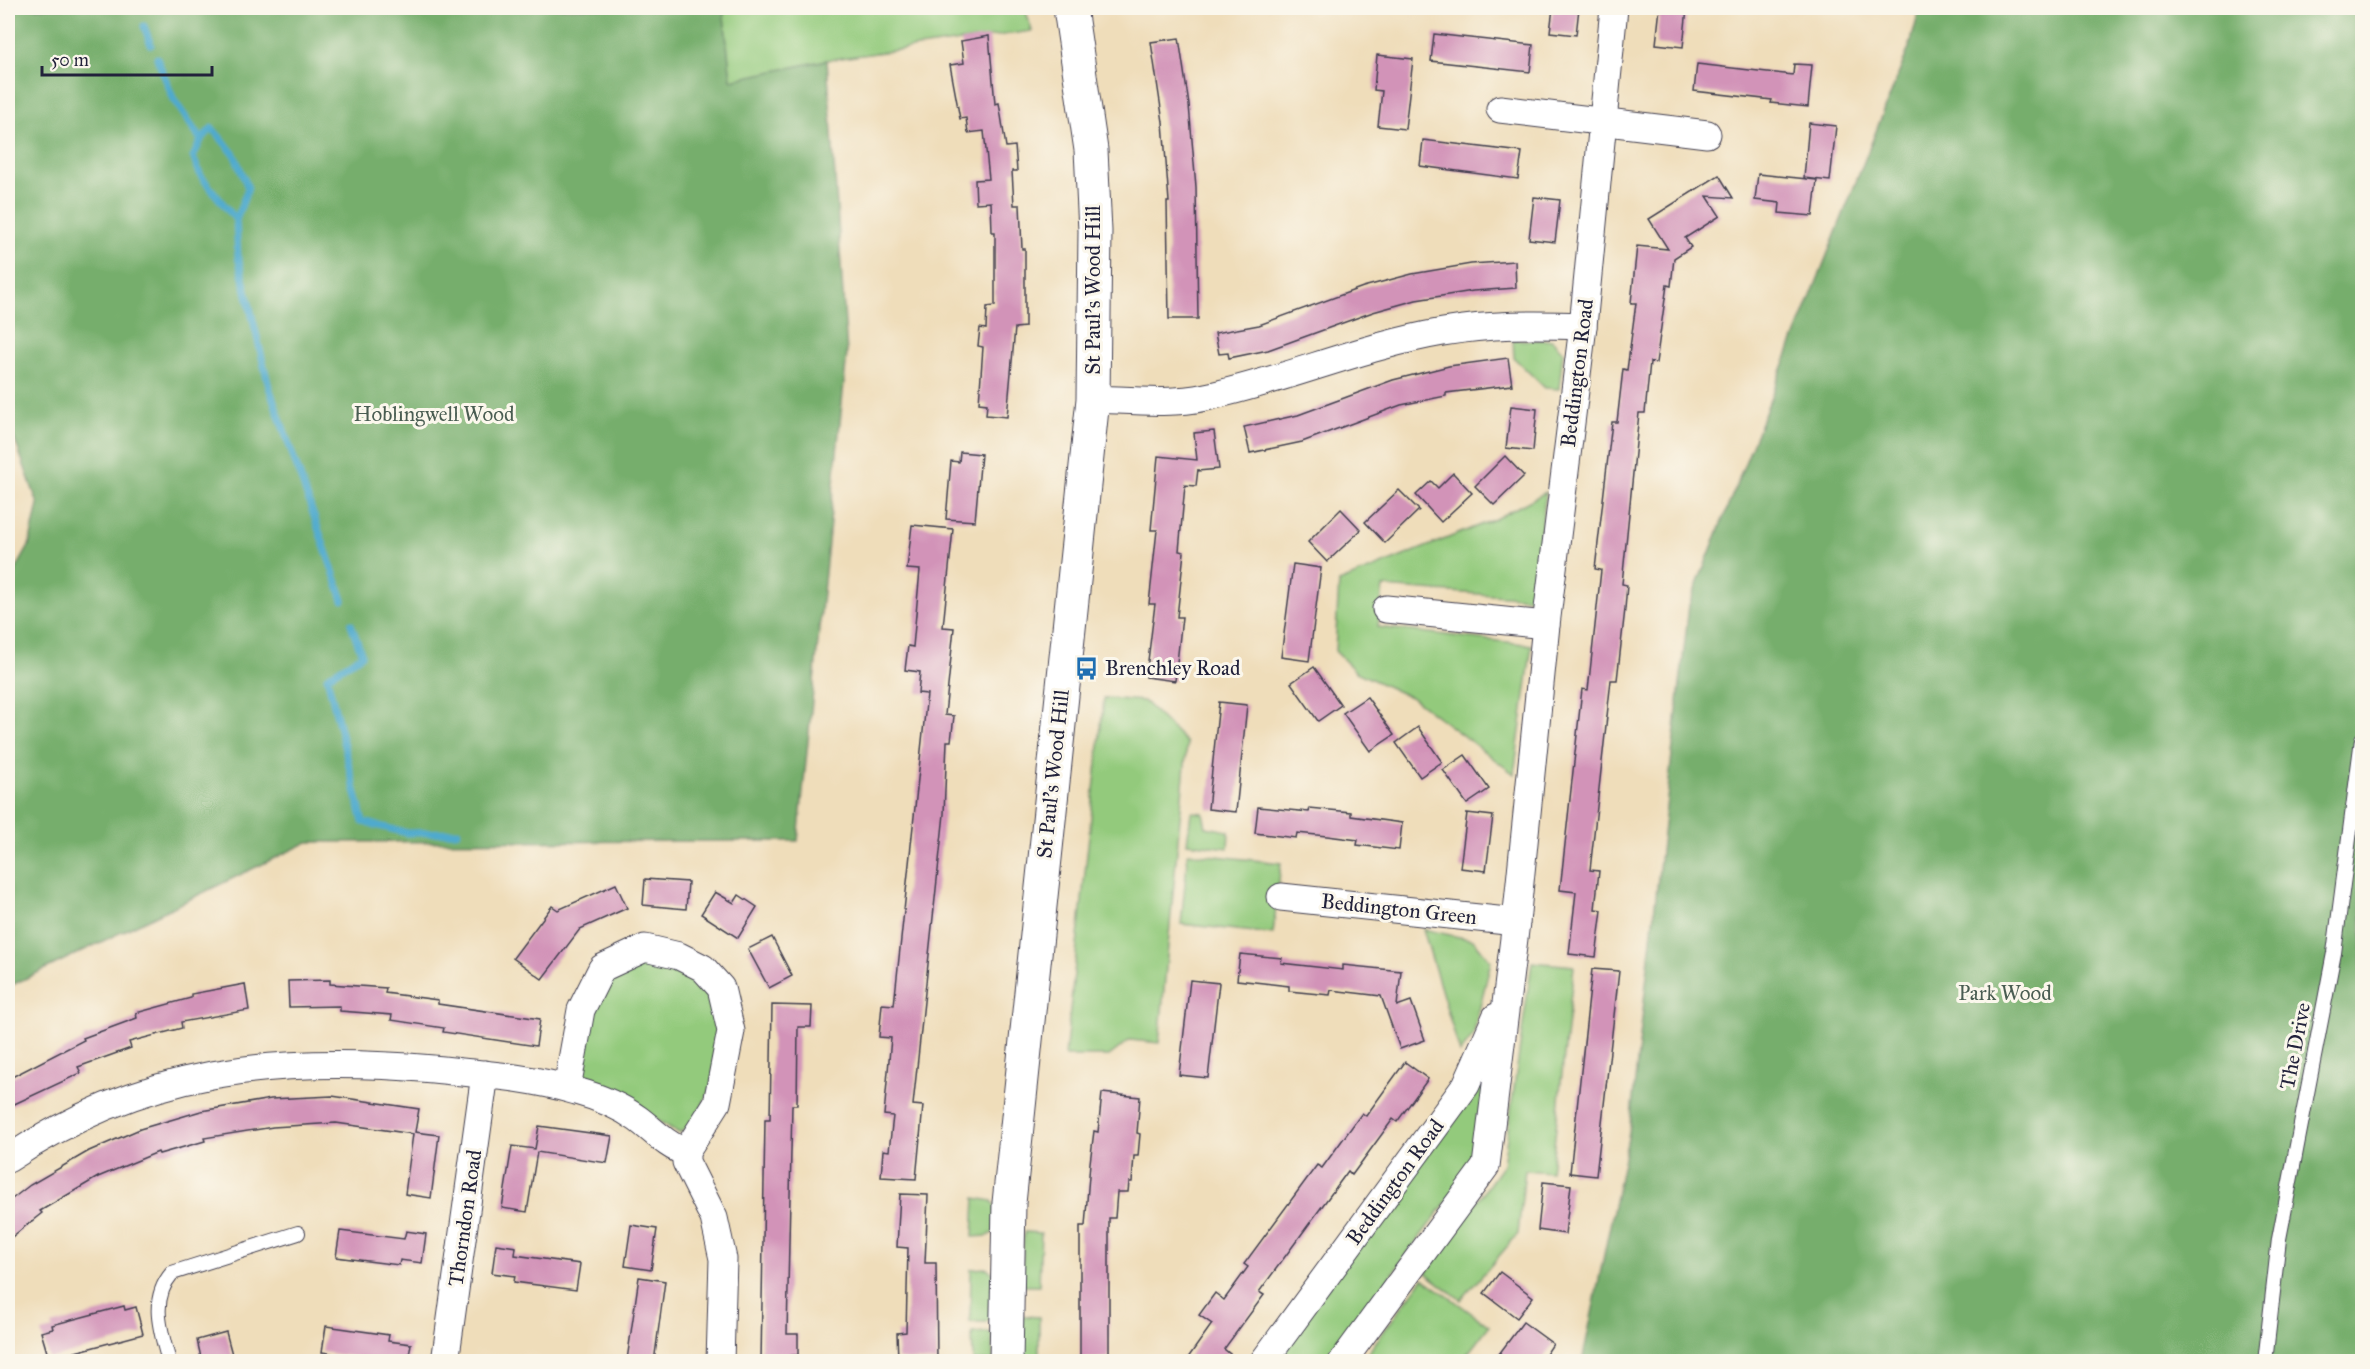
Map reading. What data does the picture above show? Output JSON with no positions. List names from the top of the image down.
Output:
{
  "streets": {
    "street": [
      "St Paul's Wood Hill",
      "Beddington Road",
      "Beddington Green",
      "Thorndon Road"
    ],
    "lane": ["The Drive"]
  },
  "crossings": [
    ["Beddington Road", "Beddington Green"]
  ],
  "parks": ["Hoblingwell Wood", "Park Wood"],
  "places": {
    "bus stop": ["Brenchley Road"]
  },
  "scale_bar": "50 m"
}
